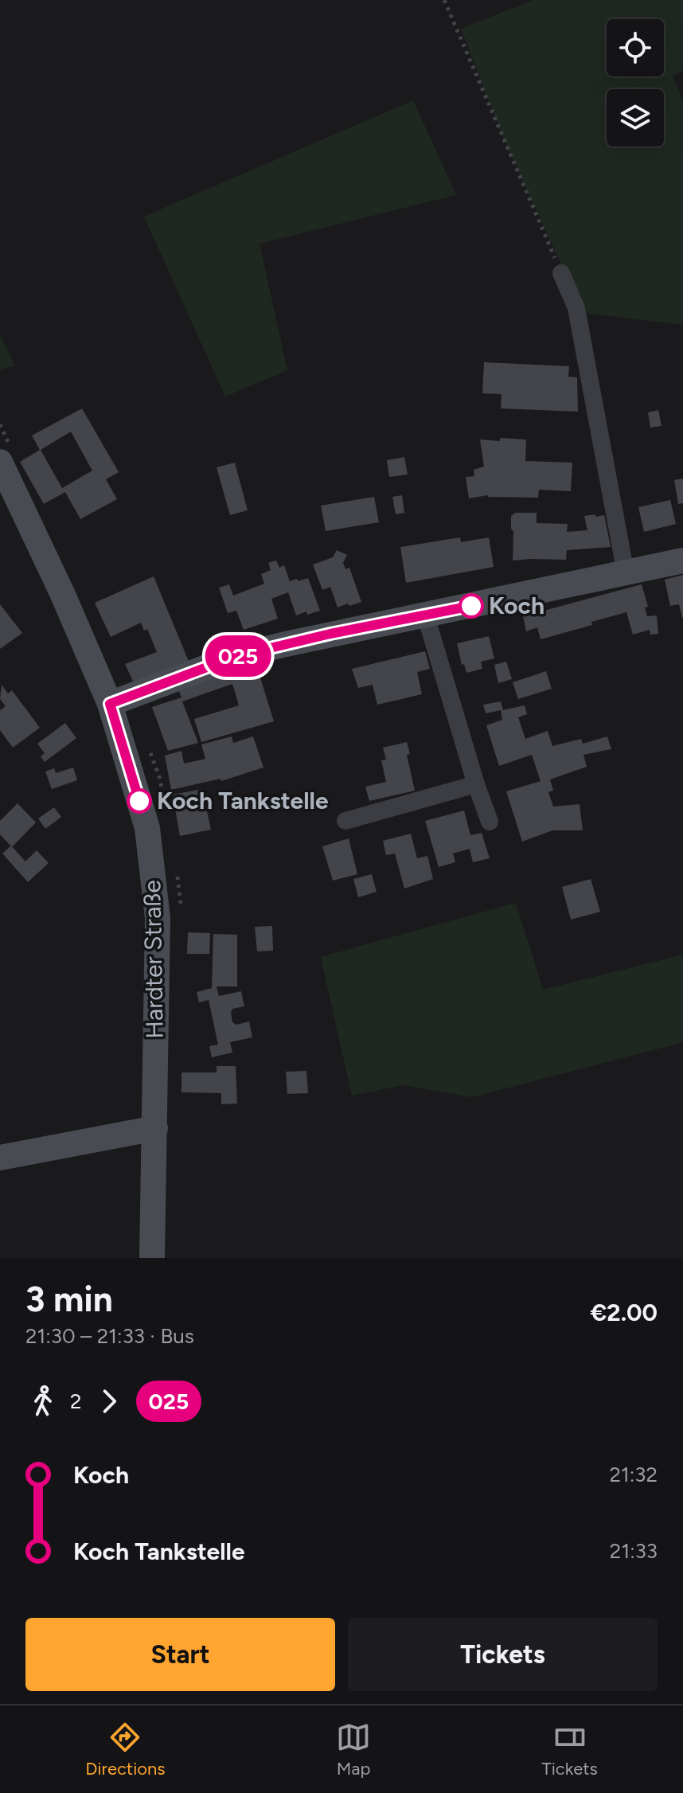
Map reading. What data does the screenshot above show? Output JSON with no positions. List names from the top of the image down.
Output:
{
  "streets": {
    "main road": ["Hardter Straße"]
  },
  "places": ["Koch", "Koch Tankstelle"],
  "lines": ["bus line 025"],
  "page": {
    "on_map": "025",
    "heading": ["3 min", "21:30 – 21:33 · Bus", "€2.00"],
    "legs": ["2", "025"],
    "list": [
      {
        "name": "Koch",
        "value": "21:32"
      },
      {
        "name": "Koch Tankstelle",
        "value": "21:33"
      }
    ],
    "buttons": ["Start", "Tickets"],
    "tabs": ["Directions", "Map", "Tickets"]
  }
}
